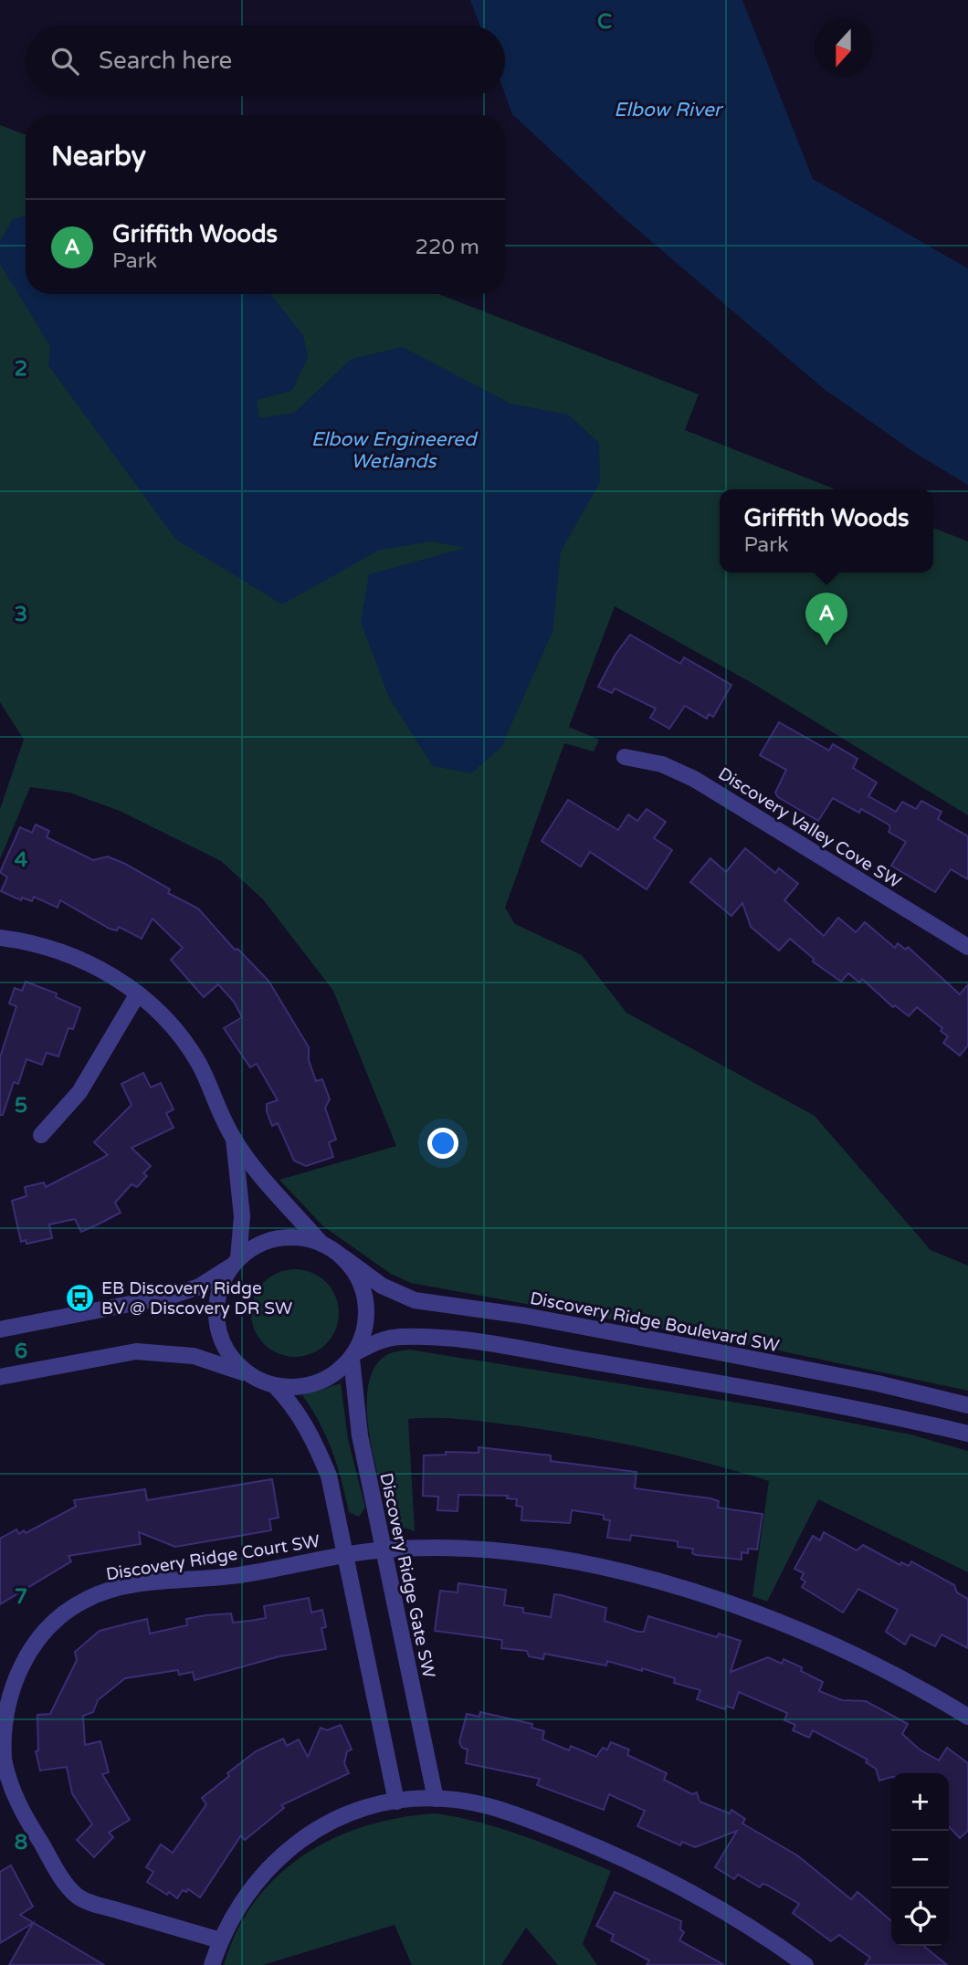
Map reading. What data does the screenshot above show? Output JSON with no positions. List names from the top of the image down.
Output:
{
  "streets": {
    "street": [
      "Discovery Valley Cove SW",
      "Discovery Ridge Boulevard SW",
      "Discovery Ridge Court SW",
      "Discovery Ridge Gate SW"
    ]
  },
  "crossings": [
    ["Discovery Ridge Boulevard SW", "Discovery Ridge Gate SW"],
    ["Discovery Ridge Court SW", "Discovery Ridge Gate SW"]
  ],
  "water": ["Elbow River", "Elbow Engineered Wetlands"],
  "places": {
    "bus stop": ["EB Discovery Ridge BV @ Discovery DR SW"]
  },
  "north": "bottom",
  "page": {
    "search": "Search here",
    "heading": "Nearby",
    "list": [
      {
        "mark": "A",
        "name": "Griffith Woods",
        "note": "Park",
        "value": "220 m"
      }
    ],
    "popup": ["Griffith Woods", "Park"],
    "pins": "A",
    "map_buttons": ["+", "−"]
  },
  "grid": {
    "columns": ["C"],
    "rows": [
      "2",
      "3",
      "4",
      "5",
      "6",
      "7",
      "8"
    ]
  }
}
